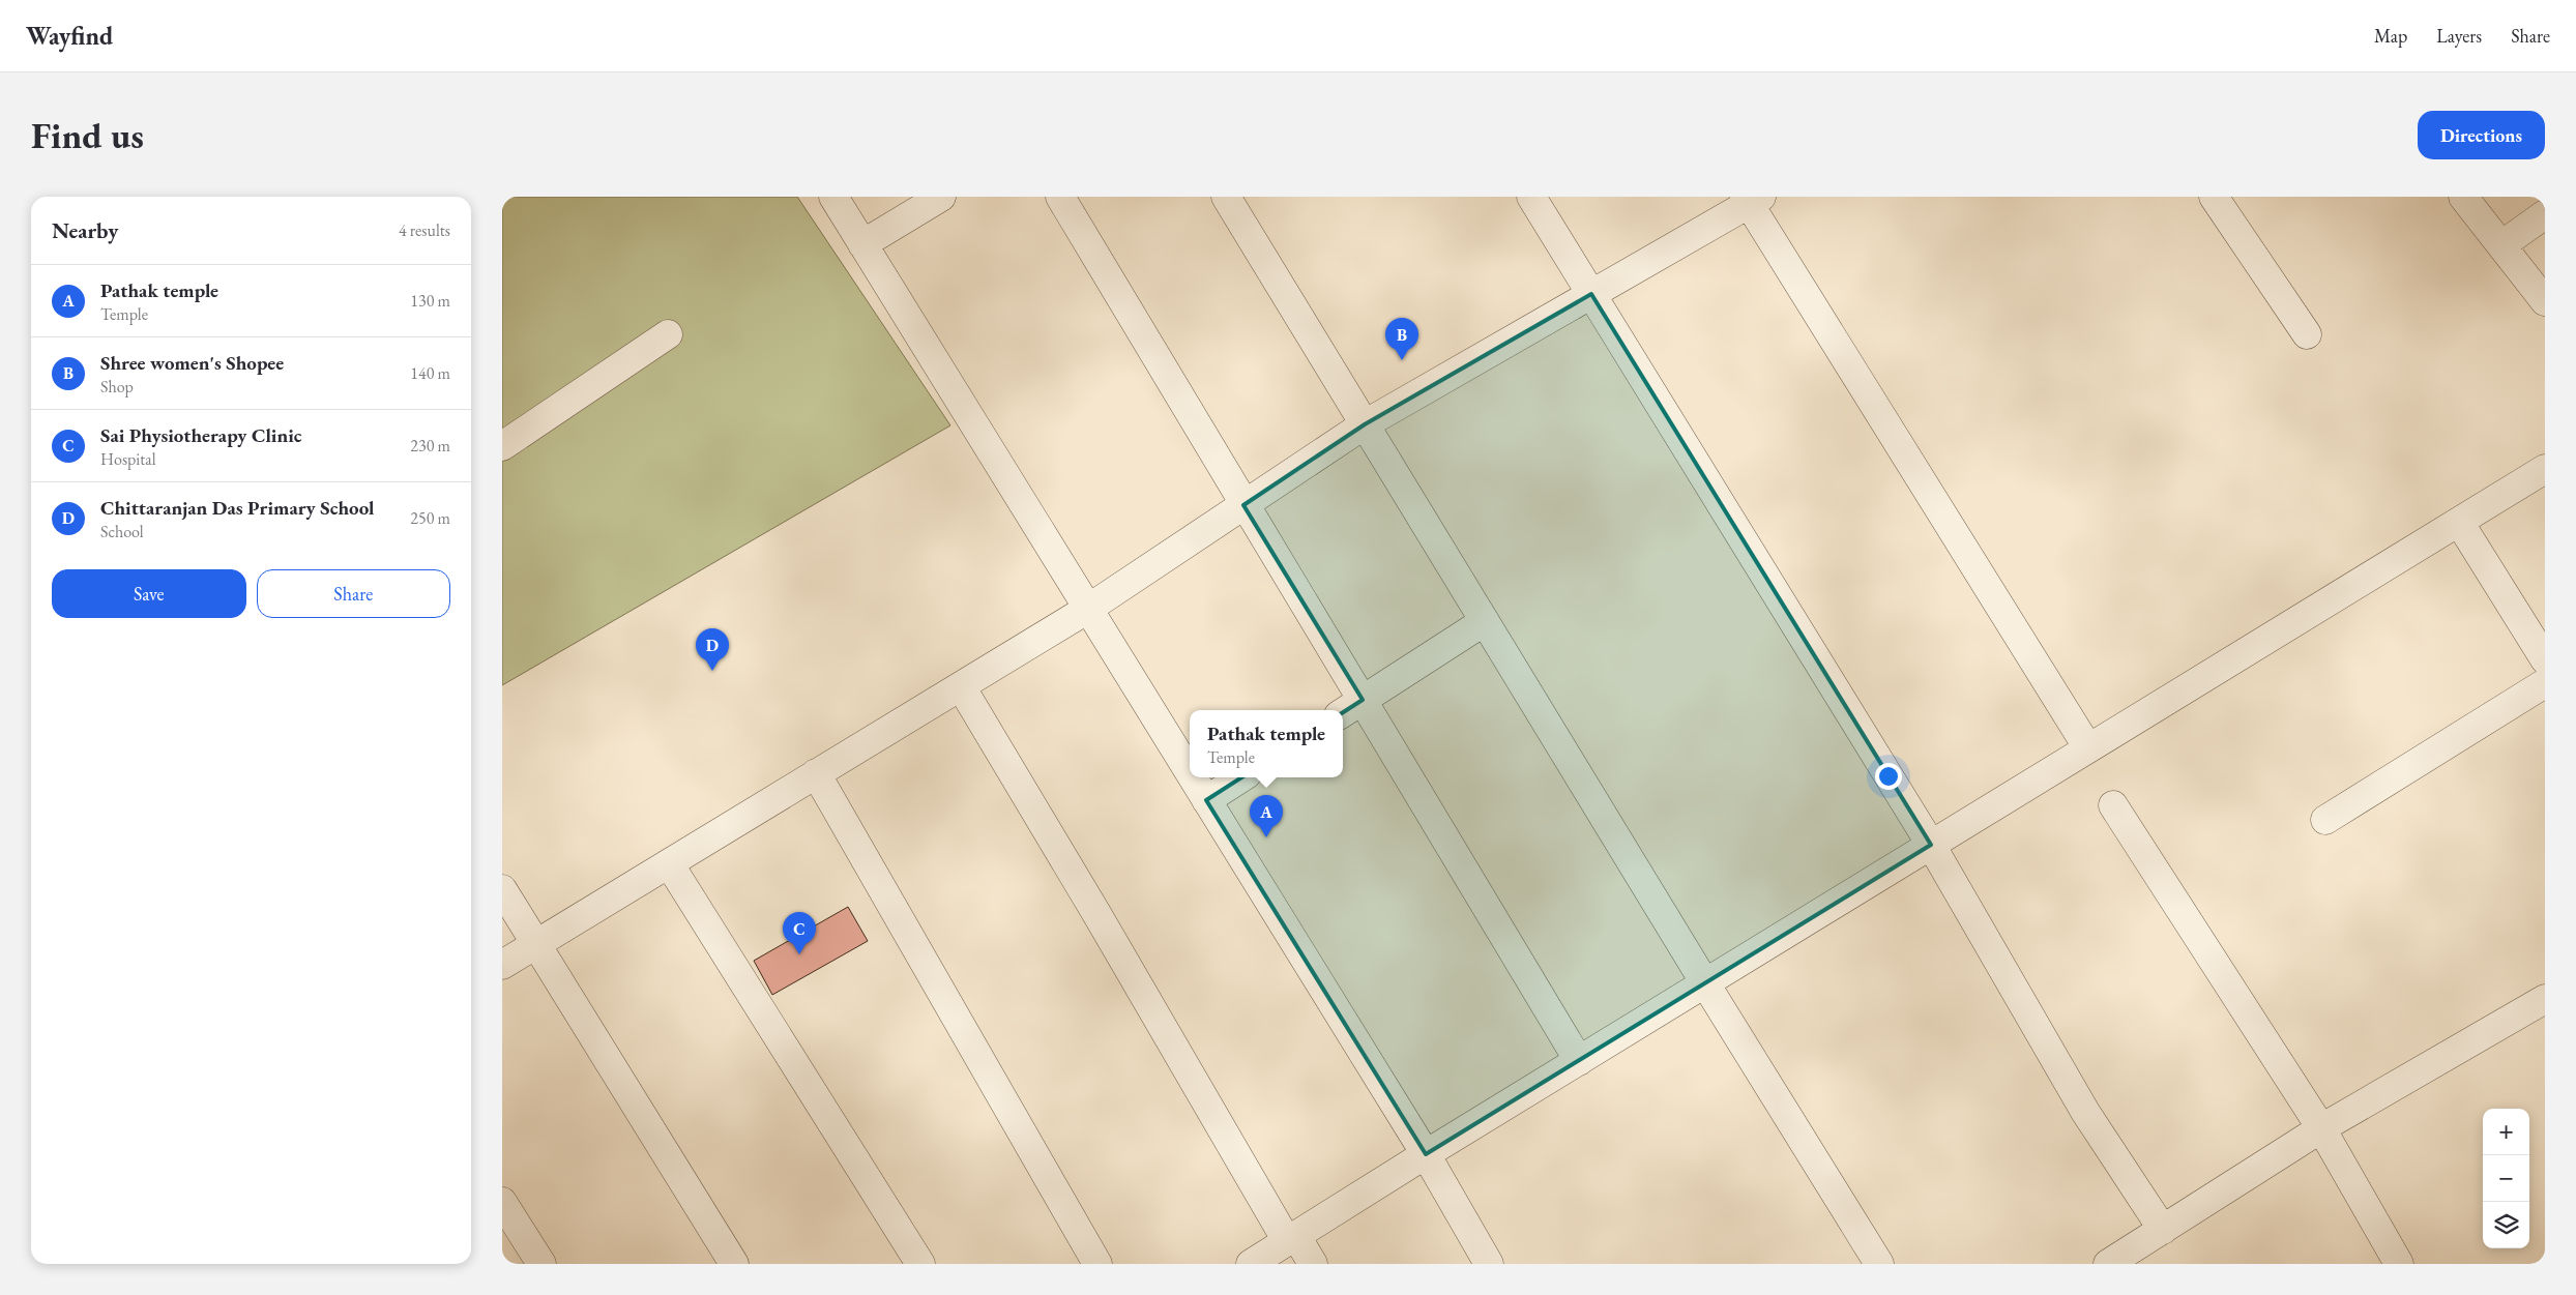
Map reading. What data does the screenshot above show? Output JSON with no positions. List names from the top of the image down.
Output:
{
  "page": {
    "header": "Wayfind",
    "nav": ["Map", "Layers", "Share"],
    "buttons": [
      "Directions",
      ["Save", "Share"]
    ],
    "title": "Find us",
    "heading": ["Nearby", "4 results"],
    "list": [
      {
        "mark": "A",
        "name": "Pathak temple",
        "note": "Temple",
        "value": "130 m"
      },
      {
        "mark": "B",
        "name": "Shree women's Shopee",
        "note": "Shop",
        "value": "140 m"
      },
      {
        "mark": "C",
        "name": "Sai Physiotherapy Clinic",
        "note": "Hospital",
        "value": "230 m"
      },
      {
        "mark": "D",
        "name": "Chittaranjan Das Primary School",
        "note": "School",
        "value": "250 m"
      }
    ],
    "pins": [
      "B",
      "D",
      "A",
      "C"
    ],
    "popup": ["Pathak temple", "Temple"],
    "map_buttons": ["+", "−"]
  }
}
